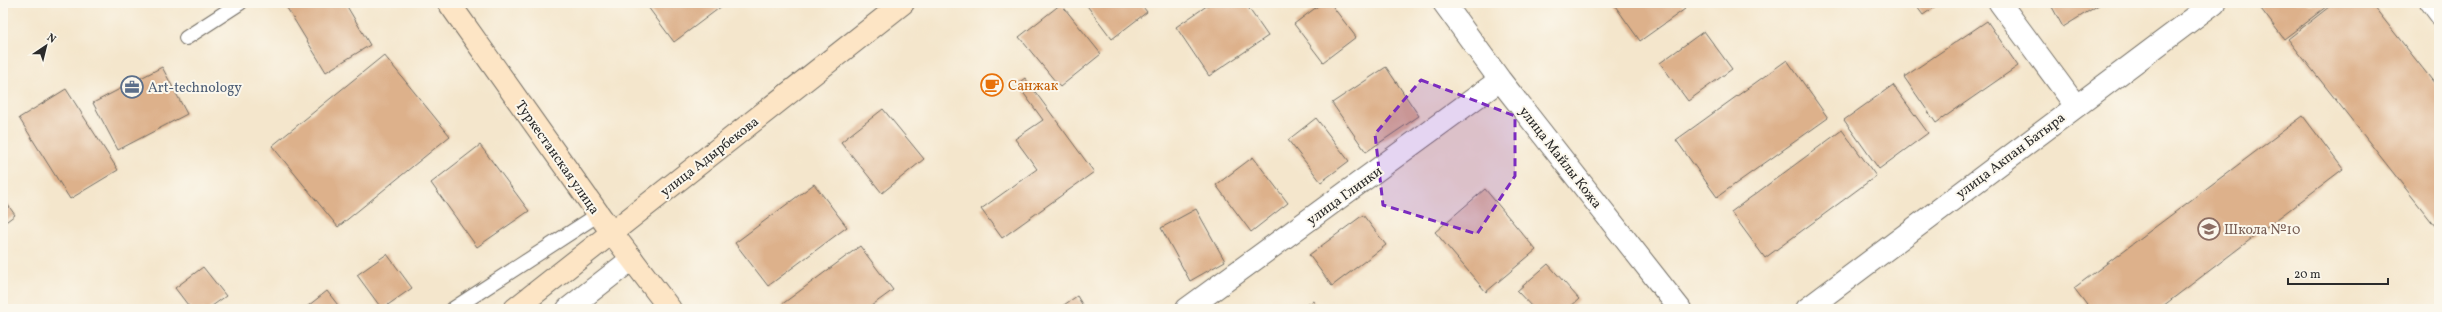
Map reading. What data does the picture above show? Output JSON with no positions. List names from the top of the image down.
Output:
{
  "streets": {
    "main road": ["улица Адырбекова", "Туркестанская улица"],
    "street": ["улица Акпан Батыра", "улица Майлы Кожа", "улица Глинки"]
  },
  "crossings": [
    ["улица Адырбекова", "Туркестанская улица"],
    ["улица Майлы Кожа", "улица Глинки"]
  ],
  "places": {
    "cafe": ["Санжак"],
    "office": ["Art-technology"],
    "school or university": ["Школа №10"]
  },
  "scale_bar": "20 m",
  "north": "top right"
}
